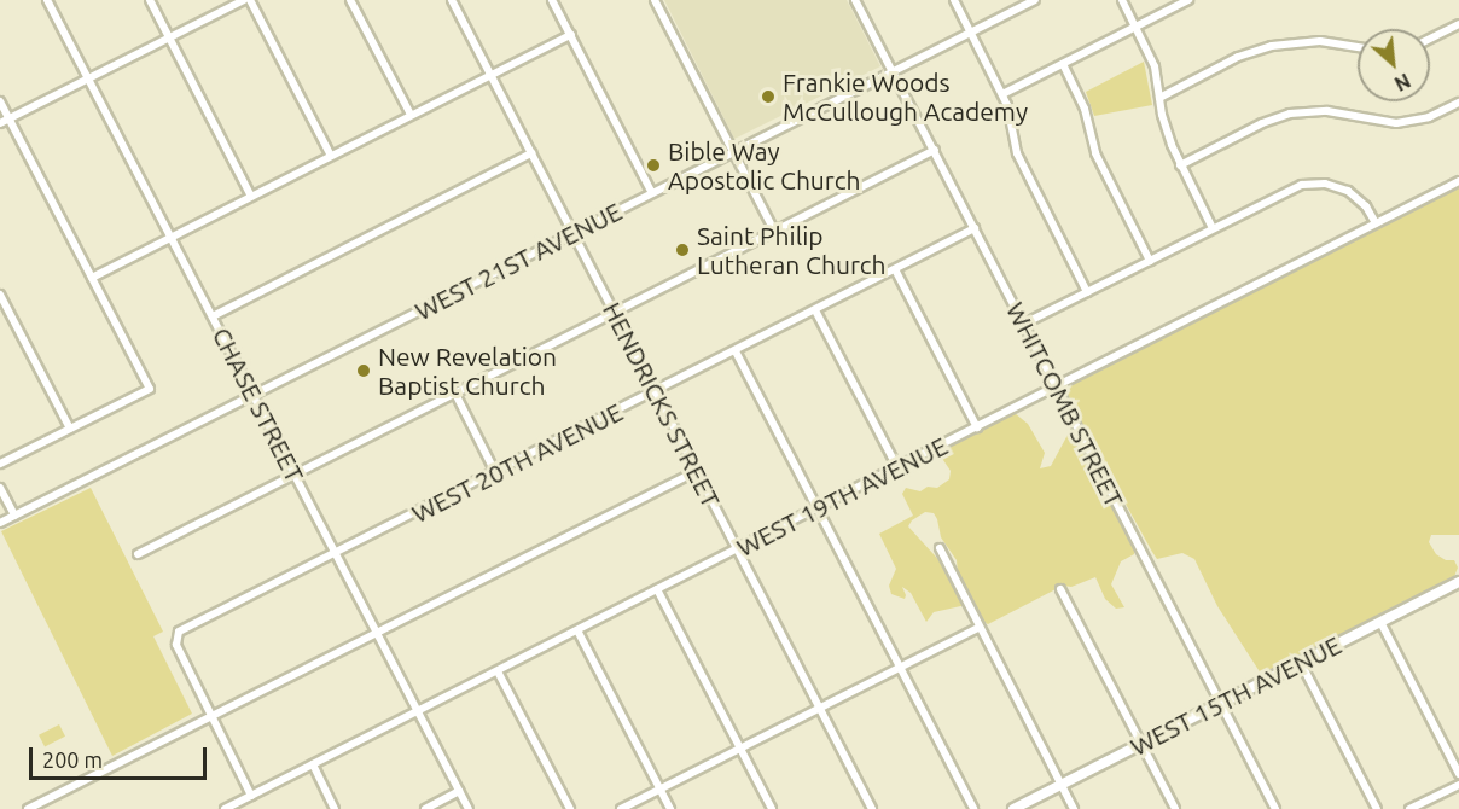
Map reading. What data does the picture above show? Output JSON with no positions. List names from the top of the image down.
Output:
{
  "streets": {
    "main road": ["WEST 15TH AVENUE"],
    "street": [
      "WEST 21ST AVENUE",
      "CHASE STREET",
      "HENDRICKS STREET",
      "WHITCOMB STREET",
      "WEST 20TH AVENUE",
      "WEST 19TH AVENUE"
    ]
  },
  "crossings": [
    ["WEST 21ST AVENUE", "CHASE STREET"],
    ["WEST 21ST AVENUE", "HENDRICKS STREET"],
    ["WEST 21ST AVENUE", "WHITCOMB STREET"],
    ["CHASE STREET", "WEST 20TH AVENUE"],
    ["CHASE STREET", "WEST 19TH AVENUE"],
    ["HENDRICKS STREET", "WEST 20TH AVENUE"],
    ["HENDRICKS STREET", "WEST 19TH AVENUE"],
    ["WHITCOMB STREET", "WEST 20TH AVENUE"],
    ["WHITCOMB STREET", "WEST 19TH AVENUE"],
    ["WHITCOMB STREET", "WEST 15TH AVENUE"]
  ],
  "places": [
    "Frankie Woods McCullough Academy",
    "Bible Way Apostolic Church",
    "Saint Philip Lutheran Church",
    "New Revelation Baptist Church"
  ],
  "scale_bar": "200 m",
  "north": "bottom right"
}
